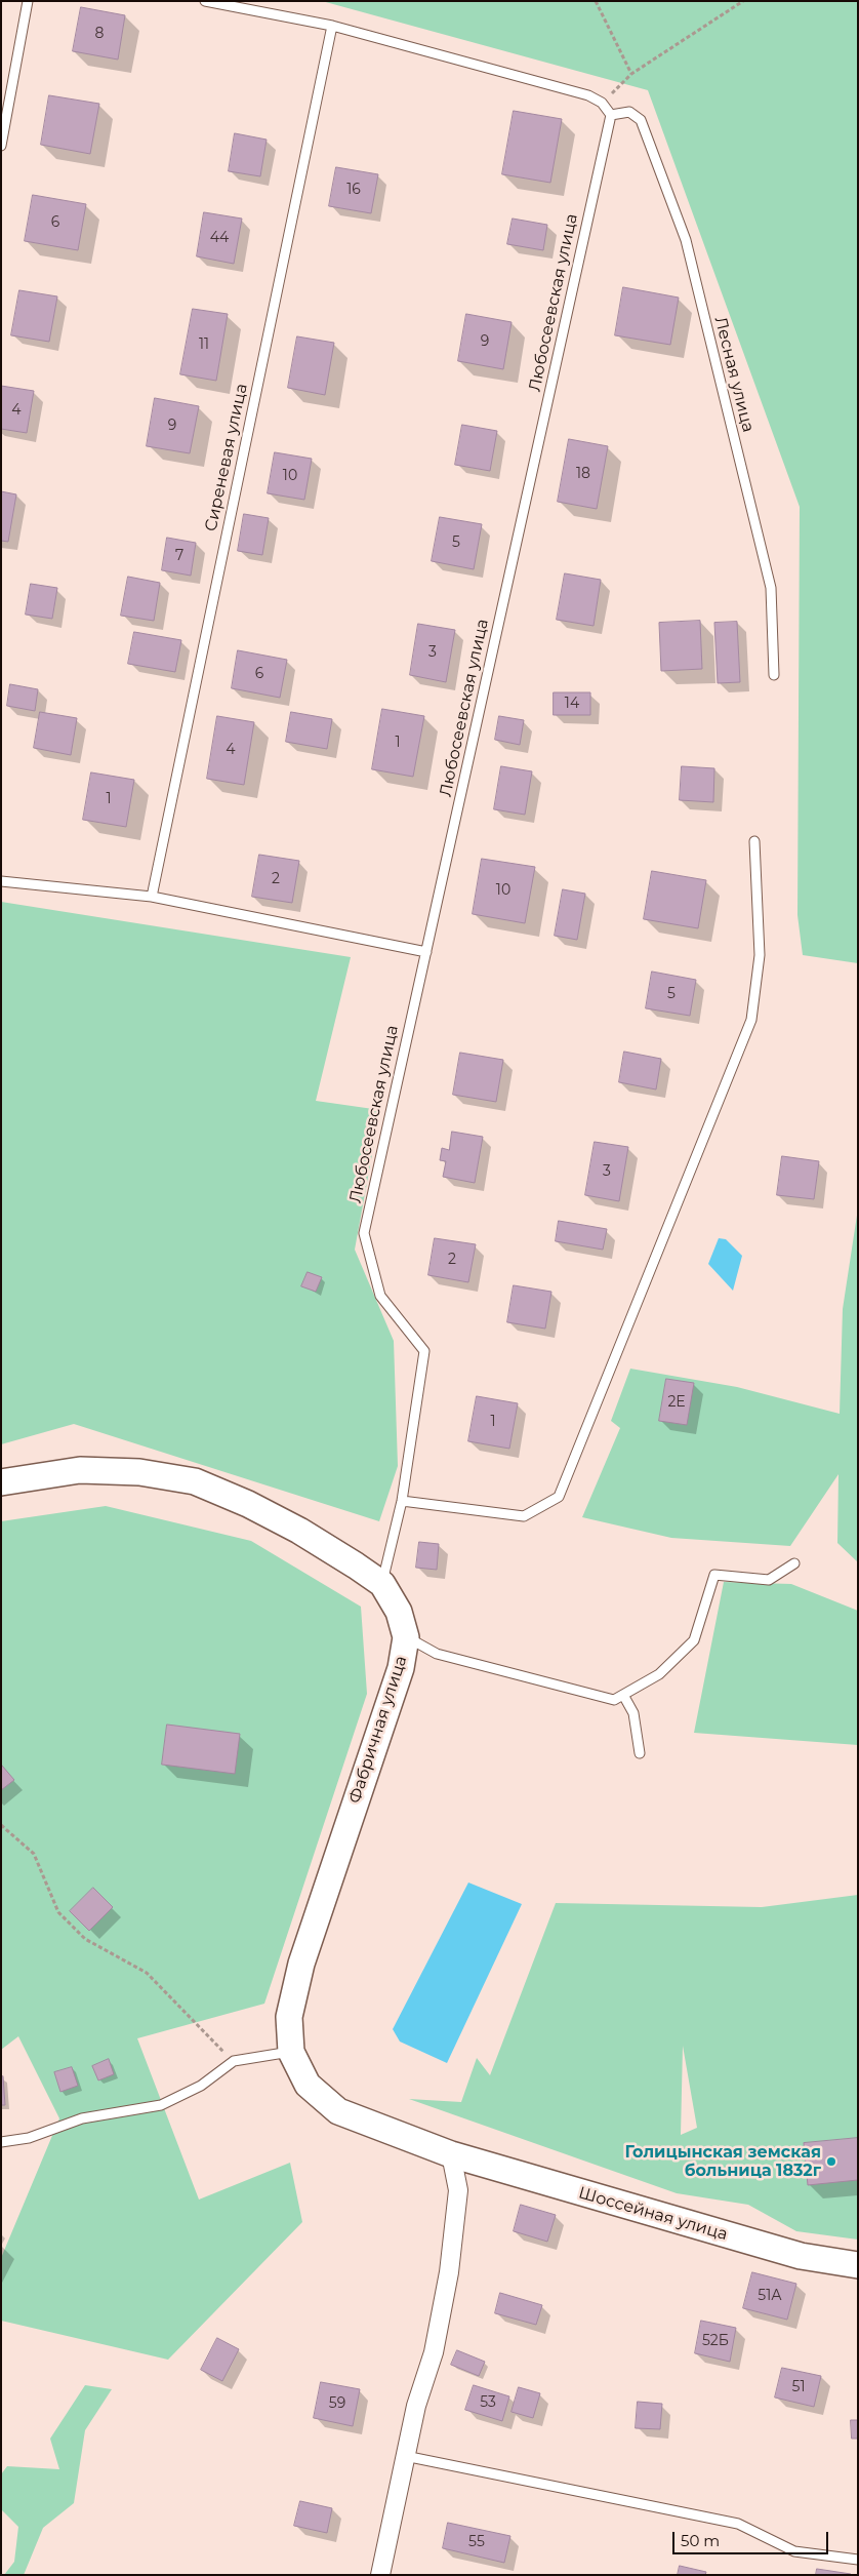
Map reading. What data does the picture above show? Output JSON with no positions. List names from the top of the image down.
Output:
{
  "streets": {
    "street": ["Фабричная улица", "Шоссейная улица"],
    "lane": ["Любосеевская улица", "Лесная улица", "Сиреневая улица"]
  },
  "crossings": [
    ["Любосеевская улица", "Лесная улица"],
    ["Любосеевская улица", "Фабричная улица"],
    ["Фабричная улица", "Шоссейная улица"]
  ],
  "places": ["Голицынская земская больница 1832г"],
  "house_numbers": [
    "8",
    "16",
    "6",
    "44",
    "9",
    "11",
    "4",
    "9",
    "18",
    "10",
    "5",
    "7",
    "3",
    "6",
    "14",
    "1",
    "4",
    "1",
    "2",
    "10",
    "5",
    "3",
    "2",
    "2Е",
    "1",
    "51А",
    "52Б",
    "51",
    "53",
    "59",
    "55"
  ],
  "scale_bar": "50 m"
}
